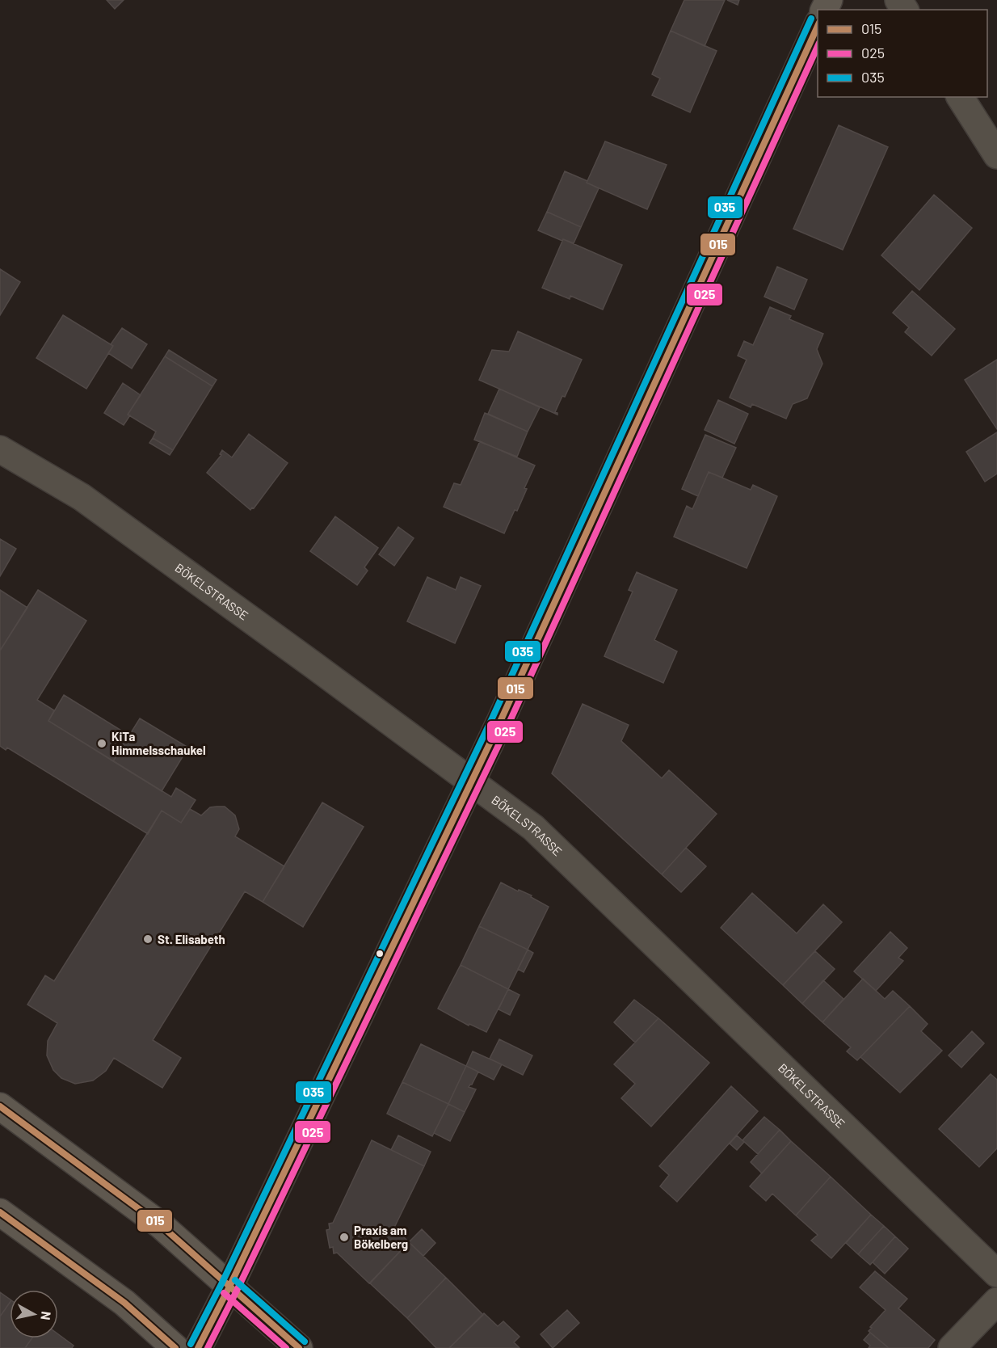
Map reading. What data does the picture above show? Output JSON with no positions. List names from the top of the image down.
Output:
{
  "streets": {
    "street": ["BÖKELSTRASSE"]
  },
  "places": ["KiTa Himmelsschaukel", "St. Elisabeth", "Praxis am Bökelberg"],
  "lines": ["transit line 035", "transit line 015", "transit line 025"],
  "legend": ["015", "025", "035"],
  "north": "right"
}
